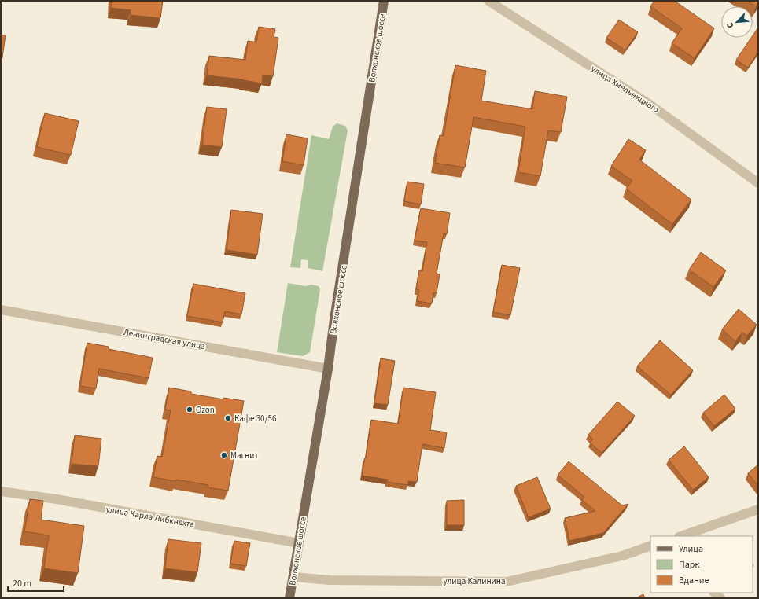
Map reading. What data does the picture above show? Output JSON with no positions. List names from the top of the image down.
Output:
{
  "streets": {
    "main road": ["Волхонское шоссе"],
    "street": [
      "улица Хмельницкого",
      "Ленинградская улица",
      "улица Карла Либкнехта",
      "улица Калинина"
    ]
  },
  "crossings": [
    ["Волхонское шоссе", "Ленинградская улица"],
    ["Волхонское шоссе", "улица Карла Либкнехта"],
    ["Волхонское шоссе", "улица Калинина"]
  ],
  "places": ["Ozon", "Кафе 30/56", "Магнит"],
  "legend": ["Улица", "Парк", "Здание"],
  "scale_bar": "20 m",
  "north": "bottom left"
}
